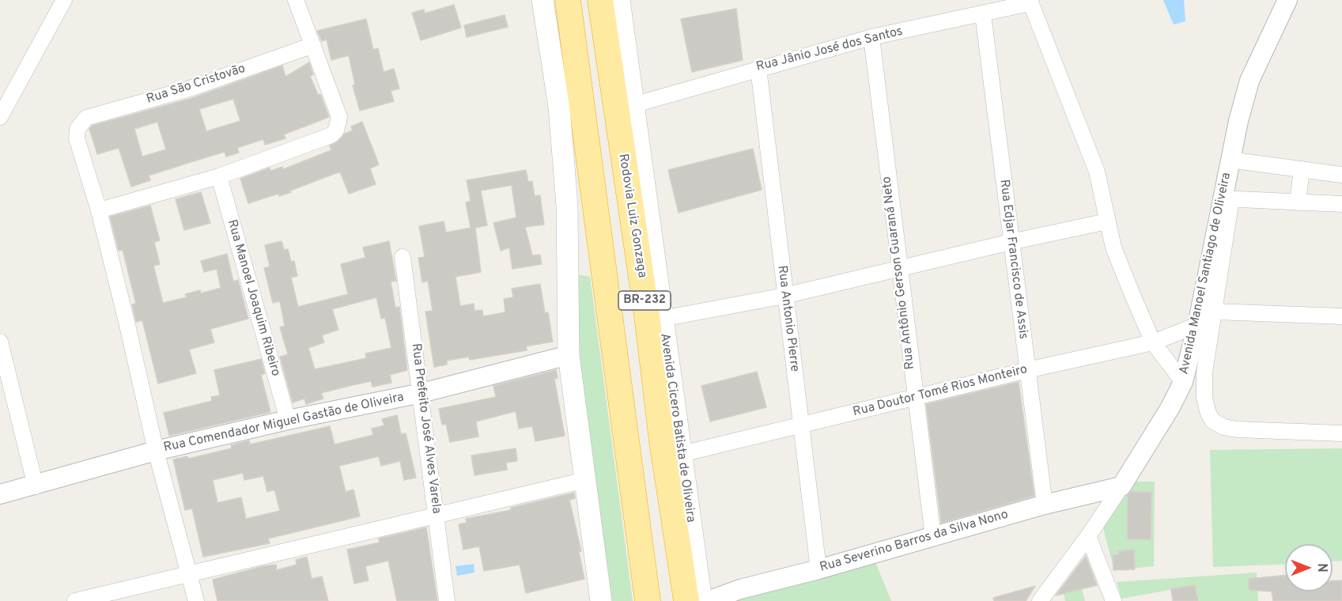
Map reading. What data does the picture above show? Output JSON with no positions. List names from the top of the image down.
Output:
{
  "streets": {
    "highway": ["Rodovia Luiz Gonzaga", "BR-232"],
    "main road": ["Avenida Cicero Batista de Oliveira"],
    "street": [
      "Rua Jânio José dos Santos",
      "Rua São Cristovão",
      "Rua Edjar Francisco de Assis",
      "Rua Antônio Gerson Guaraná Neto",
      "Avenida Manoel Santiago de Oliveira",
      "Rua Manoel Joaquim Ribeiro",
      "Rua Antonio Pierre",
      "Rua Doutor Tomé Rios Monteiro",
      "Rua Comendador Miguel Gastão de Oliveira",
      "Rua Prefeito José Alves Varela",
      "Rua Severino Barros da Silva Nono"
    ]
  },
  "crossings": [
    ["Rua Jânio José dos Santos", "Rua Edjar Francisco de Assis"],
    ["Rua Jânio José dos Santos", "Rua Antônio Gerson Guaraná Neto"],
    ["Rua Jânio José dos Santos", "Rua Antonio Pierre"],
    ["Rua Jânio José dos Santos", "Avenida Cicero Batista de Oliveira"],
    ["Rua Edjar Francisco de Assis", "Rua Doutor Tomé Rios Monteiro"],
    ["Rua Edjar Francisco de Assis", "Rua Severino Barros da Silva Nono"],
    ["Rua Antônio Gerson Guaraná Neto", "Rua Doutor Tomé Rios Monteiro"],
    ["Rua Antônio Gerson Guaraná Neto", "Rua Severino Barros da Silva Nono"],
    ["Avenida Manoel Santiago de Oliveira", "Rua Doutor Tomé Rios Monteiro"],
    ["Avenida Manoel Santiago de Oliveira", "Rua Severino Barros da Silva Nono"],
    ["Rua Manoel Joaquim Ribeiro", "Rua Comendador Miguel Gastão de Oliveira"],
    ["Rua Antonio Pierre", "Rua Doutor Tomé Rios Monteiro"],
    ["Rua Antonio Pierre", "Rua Severino Barros da Silva Nono"],
    ["Rua Doutor Tomé Rios Monteiro", "Avenida Cicero Batista de Oliveira"],
    ["Rua Comendador Miguel Gastão de Oliveira", "Rua Prefeito José Alves Varela"]
  ],
  "north": "right"
}
